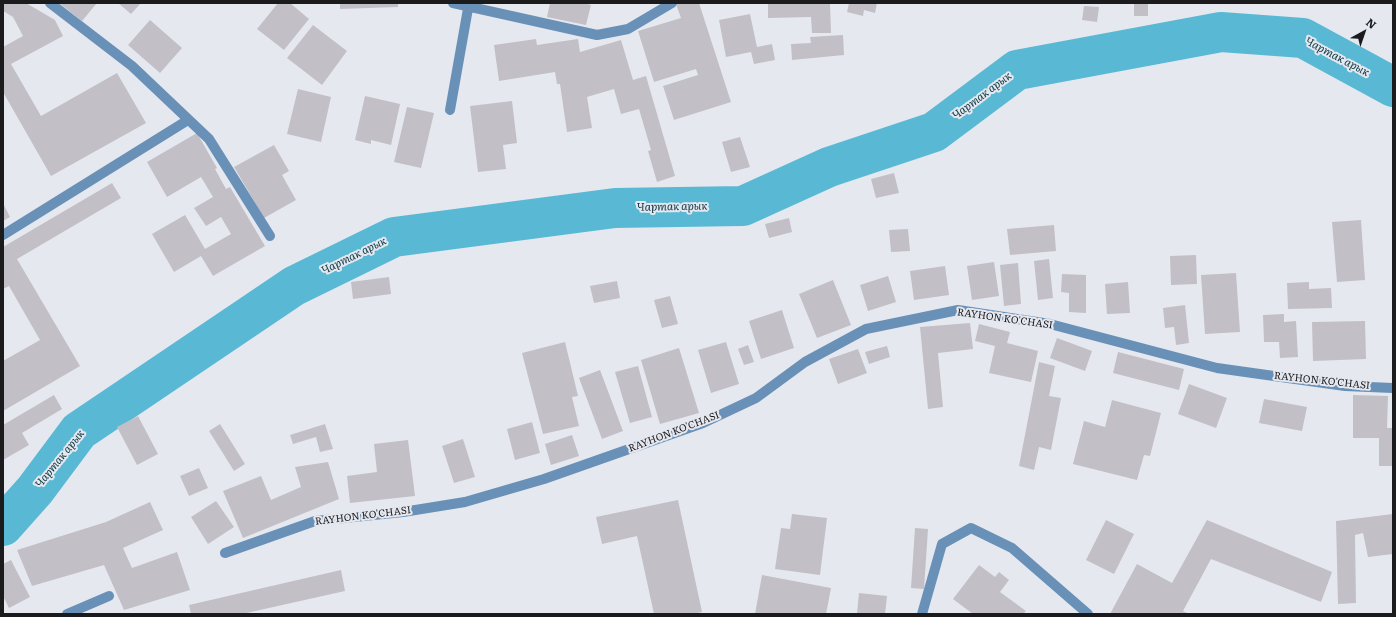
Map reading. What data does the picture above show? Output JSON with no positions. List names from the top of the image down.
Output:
{
  "streets": {
    "street": ["RAYHON KO'CHASI"]
  },
  "water": ["Чартак арык"],
  "north": "top right"
}
